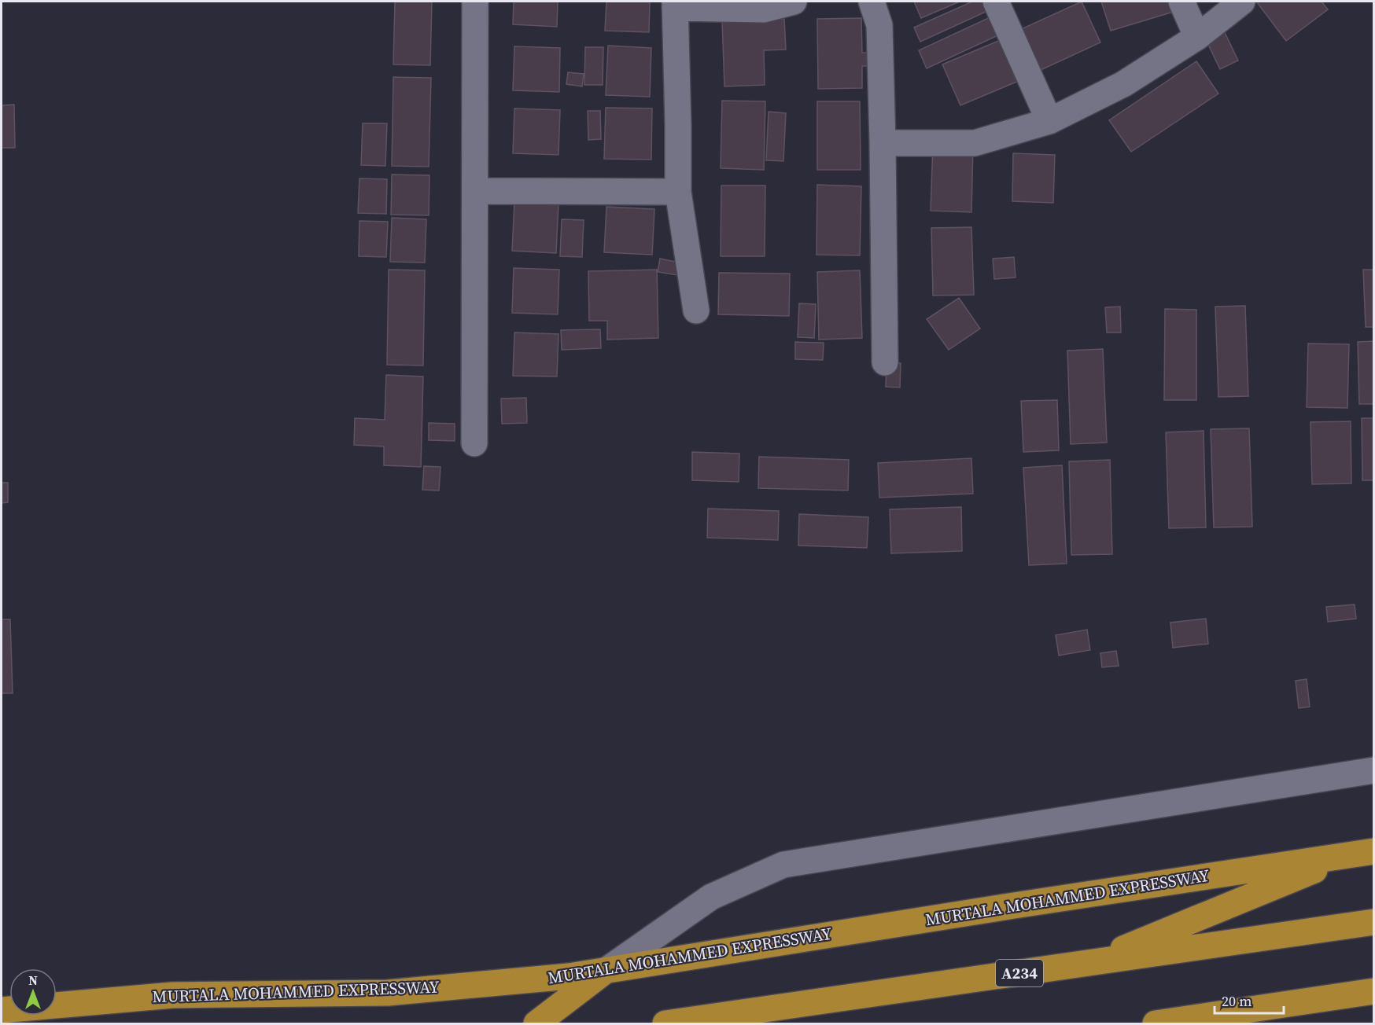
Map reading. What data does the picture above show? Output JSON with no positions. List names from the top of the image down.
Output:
{
  "streets": {
    "highway": ["MURTALA MOHAMMED EXPRESSWAY", "A234"]
  },
  "scale_bar": "20 m",
  "north": "top"
}
